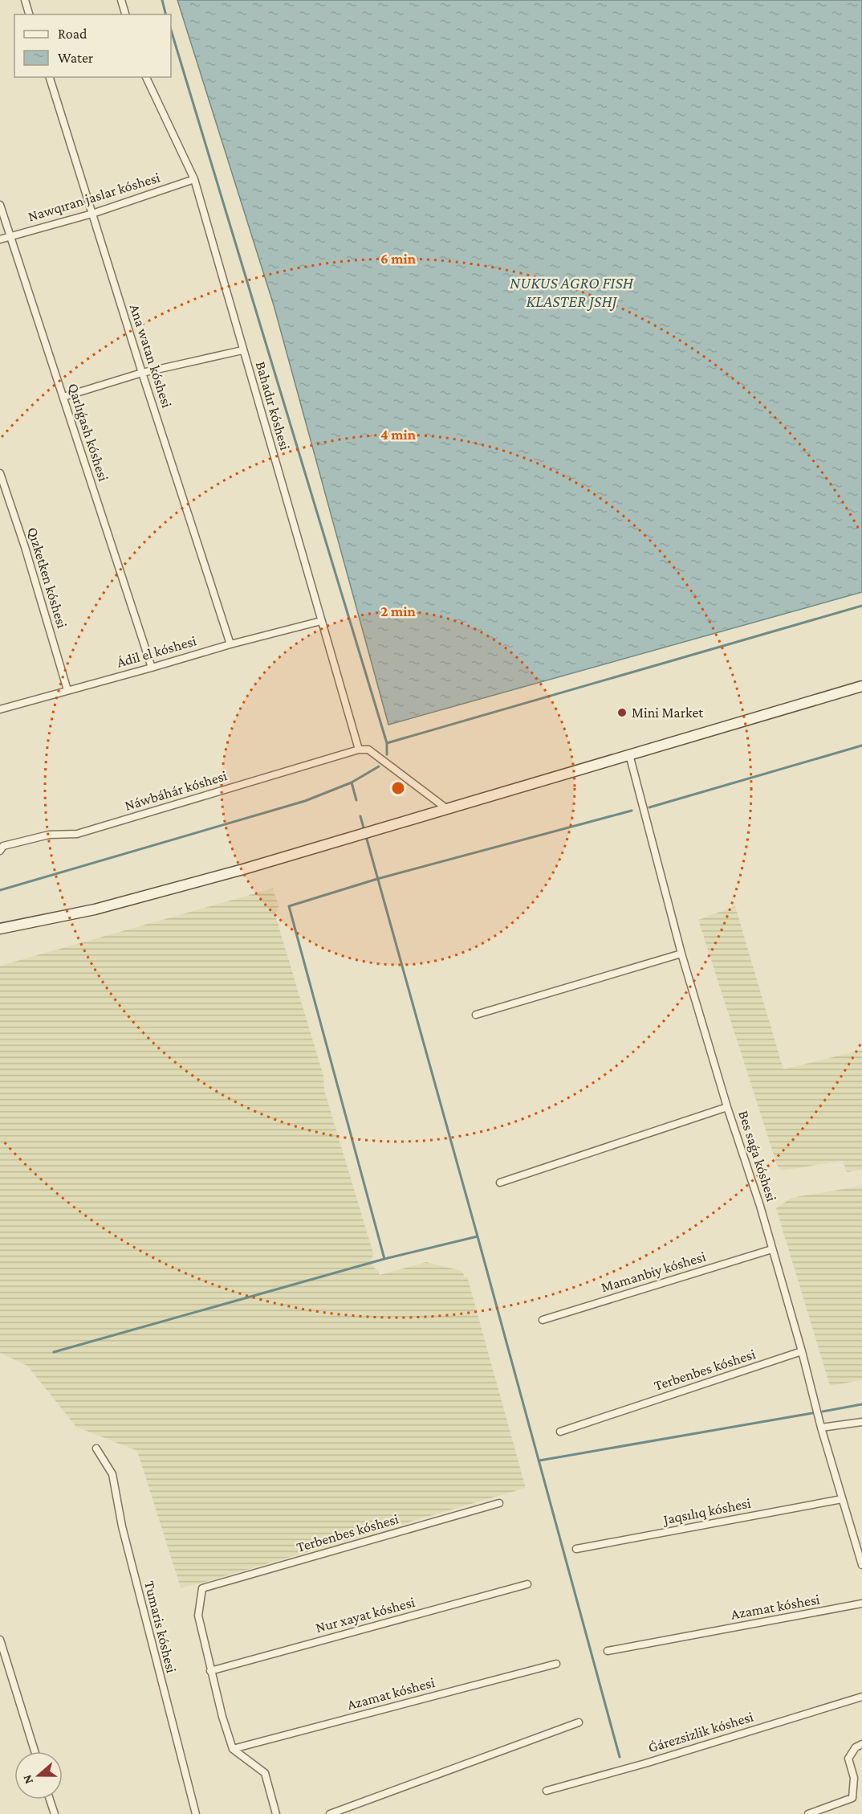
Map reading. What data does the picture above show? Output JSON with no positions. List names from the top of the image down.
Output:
{
  "streets": {
    "street": [
      "Nawqıran jaslar kóshesi",
      "Ana watan kóshesi",
      "Bahadır kóshesi",
      "Qarlıǵash kóshesi",
      "Qızketken kóshesi",
      "Ádil el kóshesi",
      "Náwbáhár kóshesi",
      "Bes saǵa kóshesi",
      "Mamanbiy kóshesi",
      "Terbenbes kóshesi",
      "Jaqsılıq kóshesi",
      "Azamat kóshesi",
      "Nur xayat kóshesi",
      "Tumaris kóshesi",
      "Ǵárezsizlik kóshesi"
    ]
  },
  "crossings": [
    ["Nawqıran jaslar kóshesi", "Ana watan kóshesi"],
    ["Nawqıran jaslar kóshesi", "Bahadır kóshesi"],
    ["Nawqıran jaslar kóshesi", "Qarlıǵash kóshesi"],
    ["Ana watan kóshesi", "Ádil el kóshesi"],
    ["Bahadır kóshesi", "Ádil el kóshesi"],
    ["Bahadır kóshesi", "Náwbáhár kóshesi"],
    ["Qarlıǵash kóshesi", "Ádil el kóshesi"],
    ["Qızketken kóshesi", "Ádil el kóshesi"],
    ["Bes saǵa kóshesi", "Mamanbiy kóshesi"],
    ["Bes saǵa kóshesi", "Terbenbes kóshesi"],
    ["Bes saǵa kóshesi", "Jaqsılıq kóshesi"],
    ["Terbenbes kóshesi", "Nur xayat kóshesi"]
  ],
  "water": ["NUKUS AGRO FISH KLASTER JSHJ"],
  "places": ["Mini Market"],
  "legend": ["Road", "Water"],
  "north": "left",
  "rings": ["6 min", "4 min", "2 min"]
}
